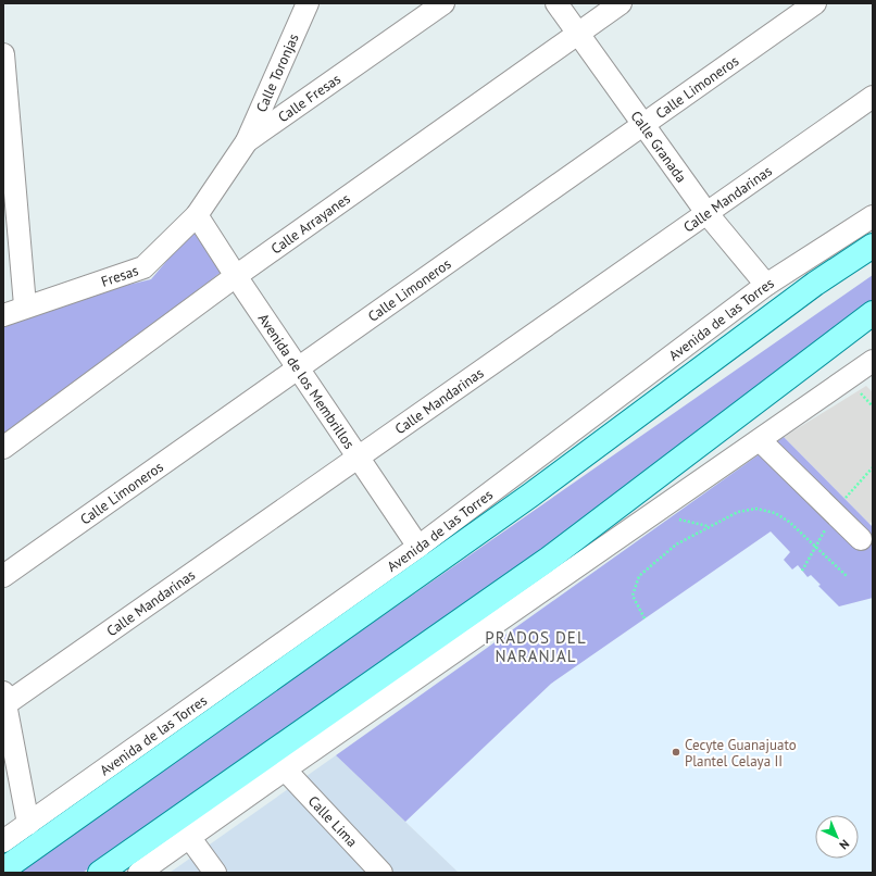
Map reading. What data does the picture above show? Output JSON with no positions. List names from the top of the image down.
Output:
{
  "streets": {
    "main road": ["Avenida de las Torres"],
    "street": [
      "Calle Toronjas",
      "Calle Limoneros",
      "Calle Fresas",
      "Calle Granada",
      "Calle Mandarinas",
      "Calle Arrayanes",
      "Fresas",
      "Avenida de los Membrillos",
      "Calle Lima"
    ]
  },
  "crossings": [
    ["Calle Toronjas", "Calle Fresas"],
    ["Calle Limoneros", "Calle Granada"],
    ["Calle Limoneros", "Avenida de los Membrillos"],
    ["Calle Fresas", "Fresas"],
    ["Calle Fresas", "Avenida de los Membrillos"],
    ["Calle Granada", "Calle Mandarinas"],
    ["Calle Granada", "Calle Arrayanes"],
    ["Calle Granada", "Avenida de las Torres"],
    ["Calle Mandarinas", "Avenida de los Membrillos"],
    ["Calle Arrayanes", "Avenida de los Membrillos"],
    ["Fresas", "Avenida de los Membrillos"],
    ["Avenida de las Torres", "Avenida de los Membrillos"]
  ],
  "districts": ["PRADOS DEL NARANJAL"],
  "places": ["Cecyte Guanajuato Plantel Celaya II"],
  "north": "bottom right"
}
